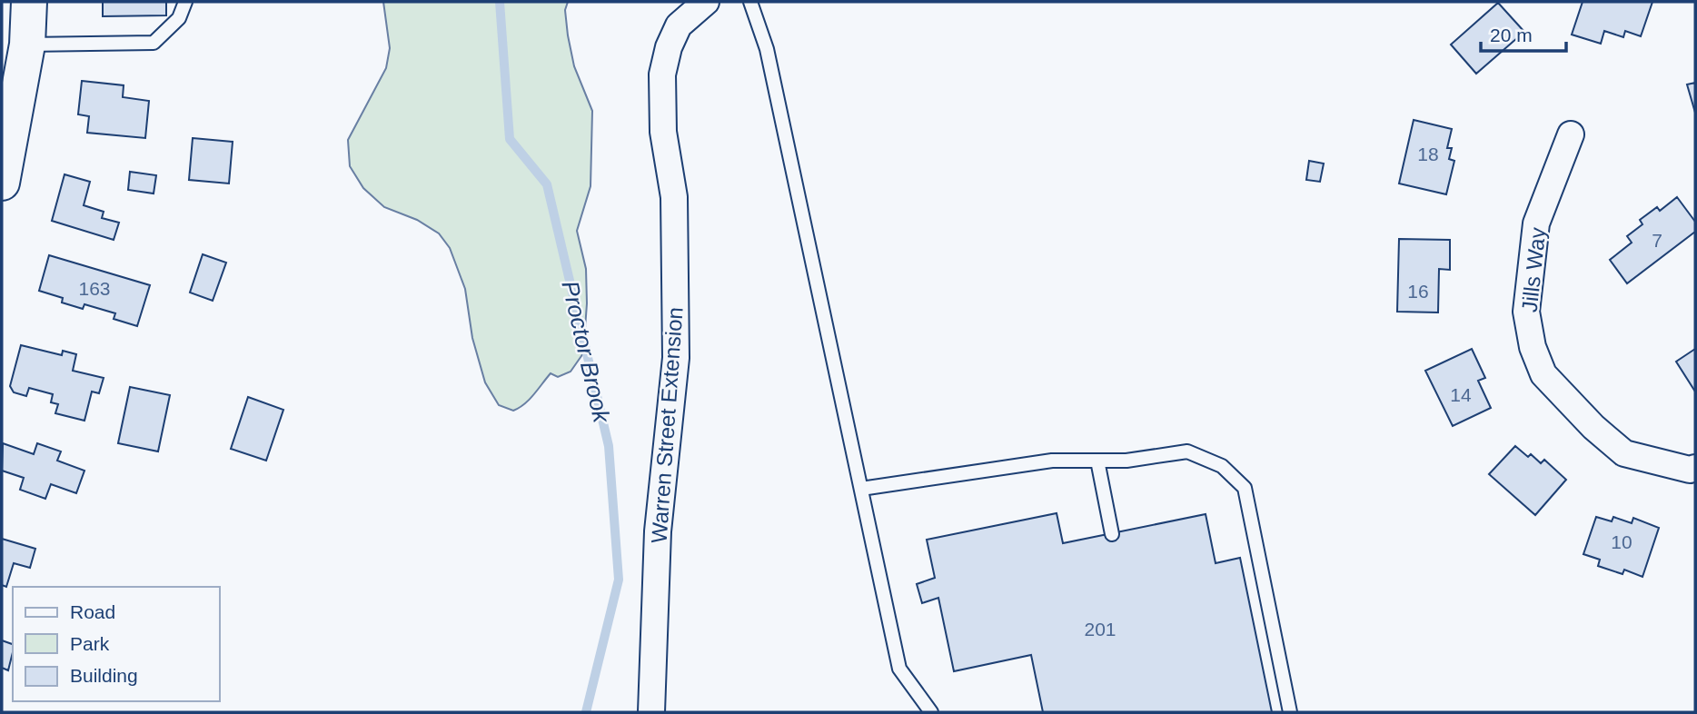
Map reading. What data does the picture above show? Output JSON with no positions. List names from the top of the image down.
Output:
{
  "streets": {
    "street": ["Jills Way", "Warren Street Extension"]
  },
  "water": ["Proctor Brook"],
  "house_numbers": [
    "18",
    "7",
    "163",
    "16",
    "14",
    "10",
    "201"
  ],
  "legend": ["Road", "Park", "Building"],
  "scale_bar": "20 m"
}
